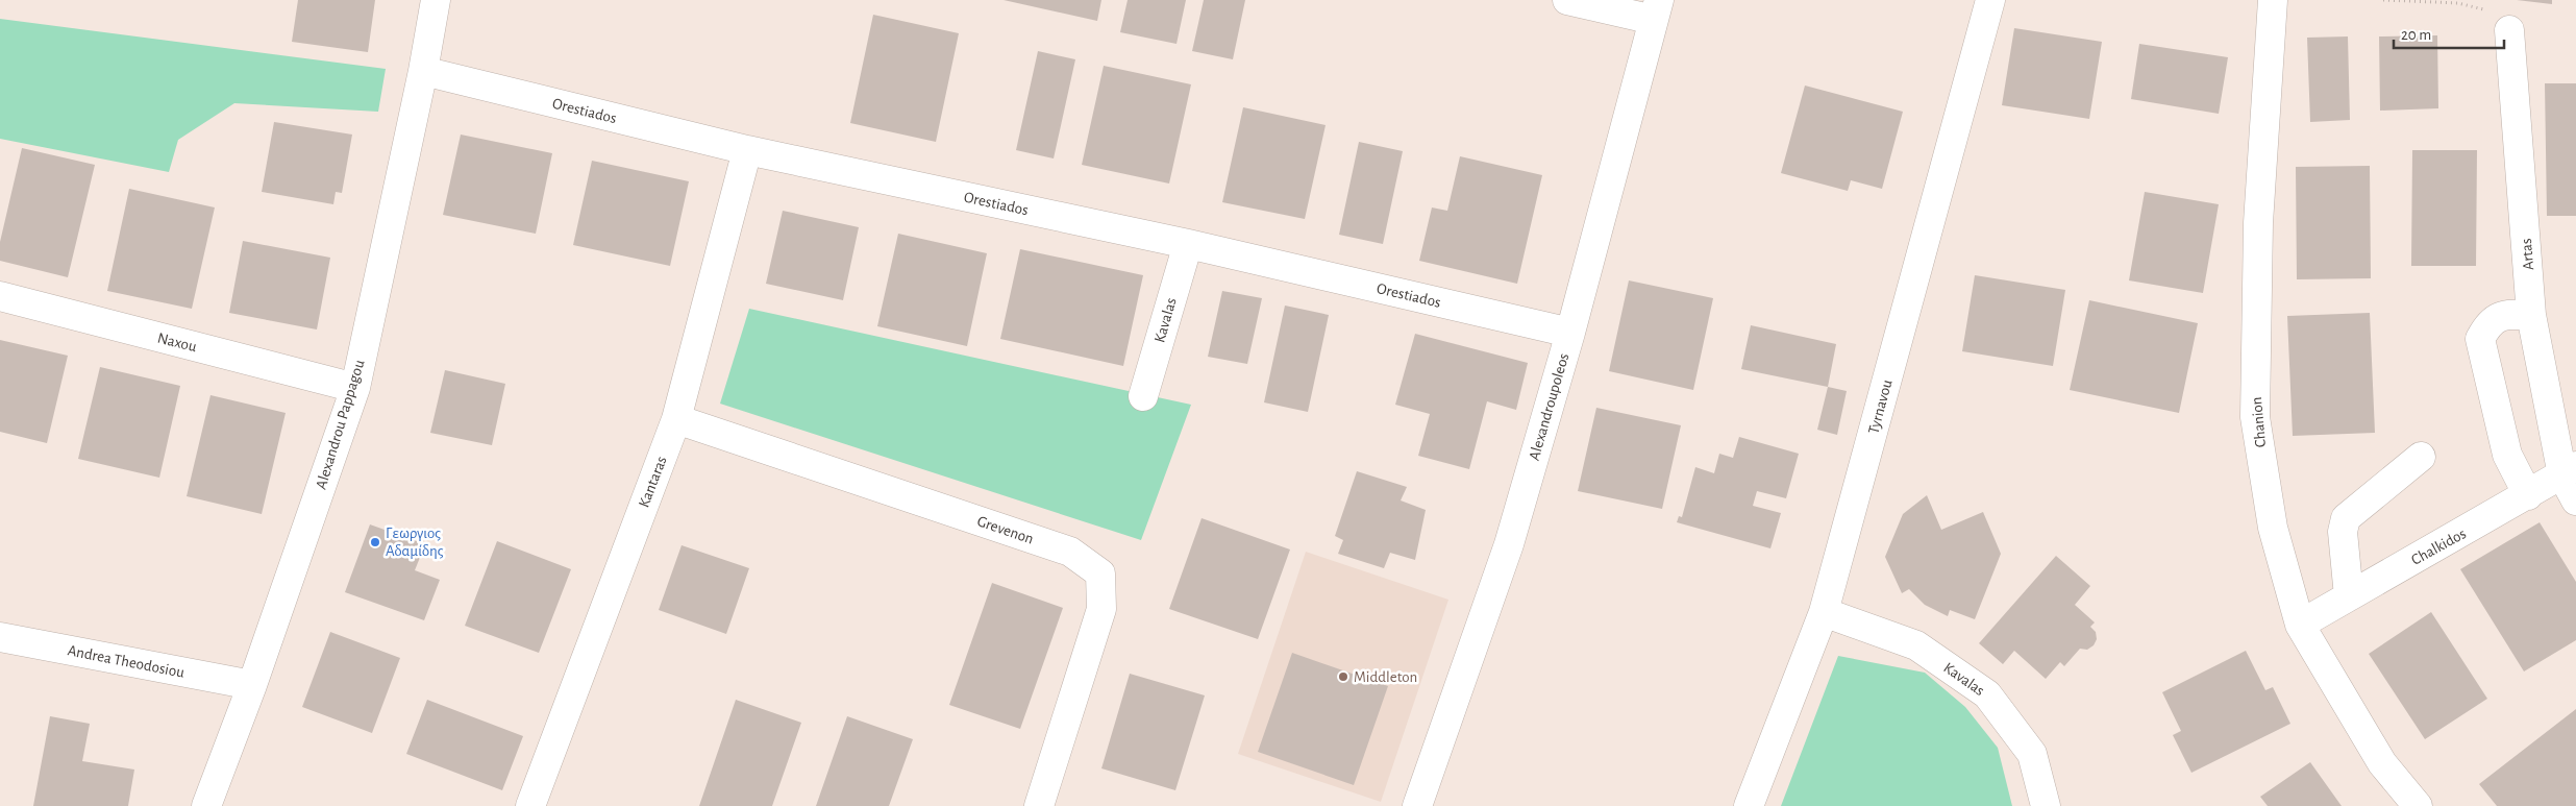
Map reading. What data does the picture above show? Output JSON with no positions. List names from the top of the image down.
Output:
{
  "streets": {
    "street": [
      "Orestiados",
      "Artas",
      "Kavalas",
      "Naxou",
      "Alexandroupoleos",
      "Tyrnavou",
      "Chanion",
      "Alexandrou Pappagou",
      "Kantaras",
      "Grevenon",
      "Chalkidos",
      "Andrea Theodosiou"
    ]
  },
  "crossings": [
    ["Orestiados", "Kavalas"],
    ["Orestiados", "Alexandroupoleos"],
    ["Orestiados", "Alexandrou Pappagou"],
    ["Orestiados", "Kantaras"],
    ["Artas", "Chalkidos"],
    ["Kavalas", "Tyrnavou"],
    ["Naxou", "Alexandrou Pappagou"],
    ["Chanion", "Chalkidos"],
    ["Alexandrou Pappagou", "Andrea Theodosiou"],
    ["Kantaras", "Grevenon"]
  ],
  "places": ["Γεωργιος Αδαμίδης", "Middleton"],
  "scale_bar": "20 m"
}
